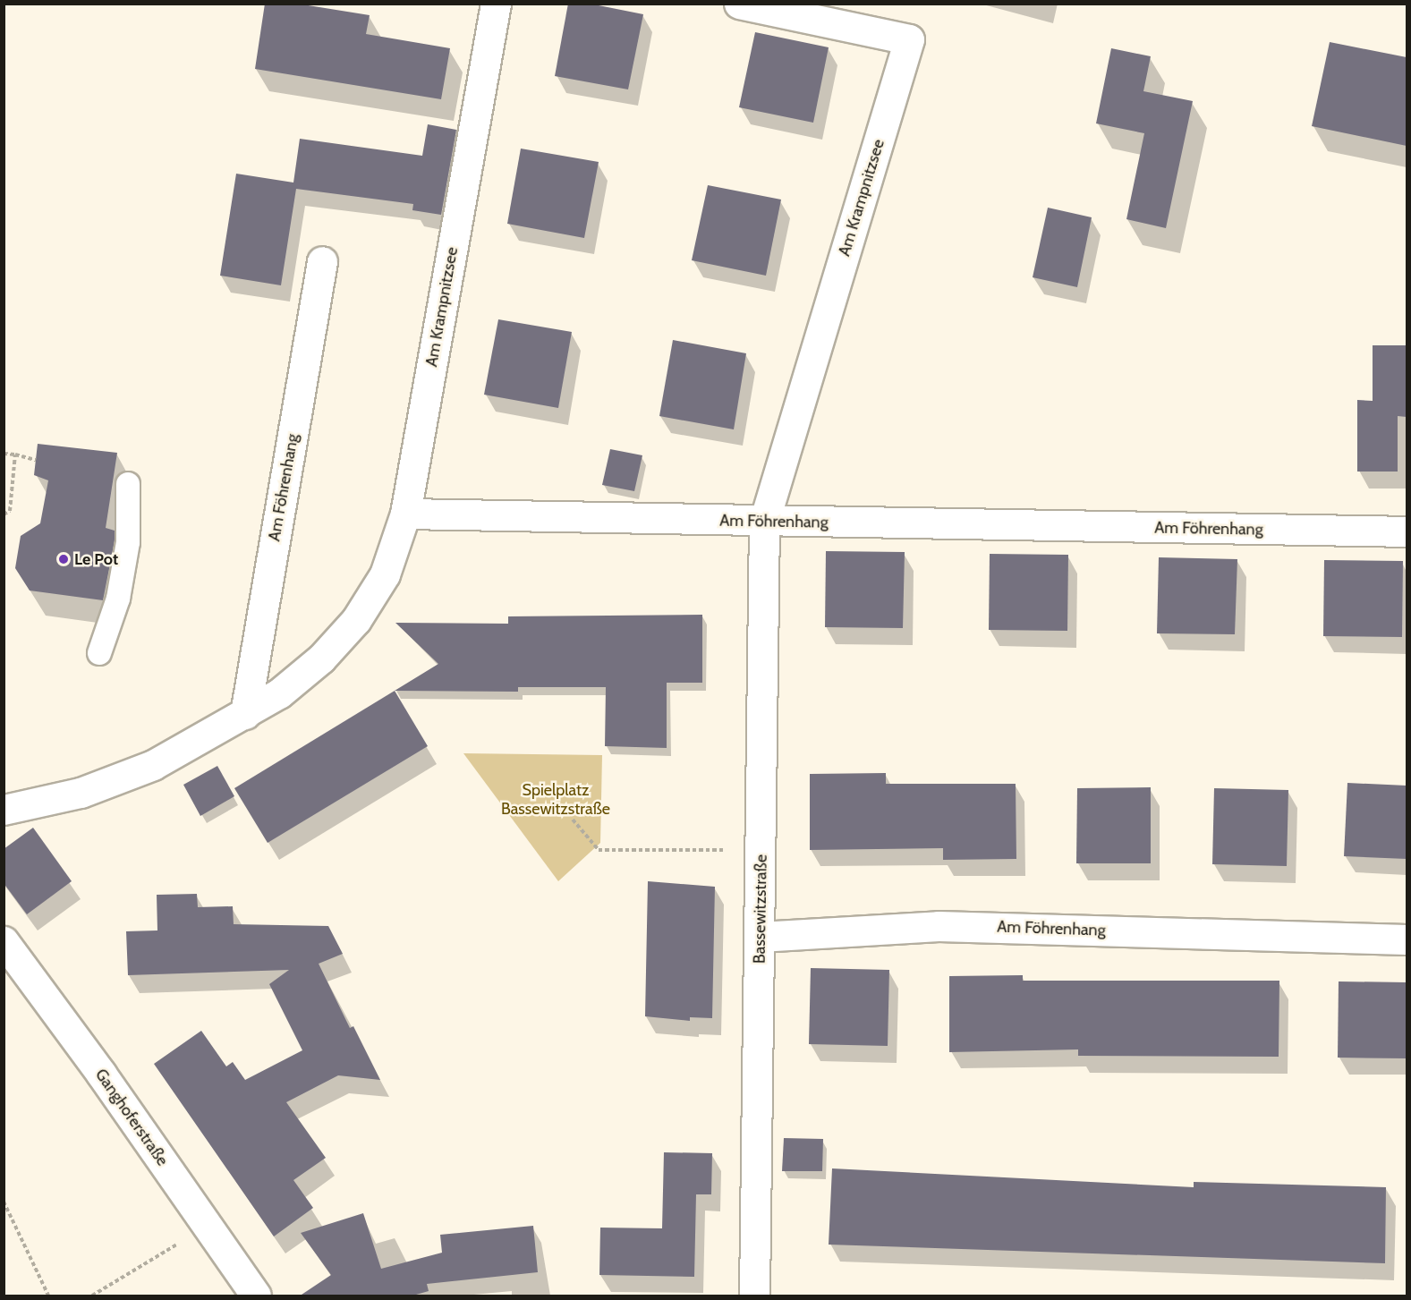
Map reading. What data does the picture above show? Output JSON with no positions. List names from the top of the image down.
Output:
{
  "streets": {
    "street": [
      "Am Krampnitzsee",
      "Am Föhrenhang",
      "Bassewitzstraße",
      "Ganghoferstraße"
    ]
  },
  "crossings": [
    ["Am Krampnitzsee", "Am Föhrenhang"],
    ["Am Krampnitzsee", "Bassewitzstraße"],
    ["Am Föhrenhang", "Bassewitzstraße"]
  ],
  "parks": ["Spielplatz Bassewitzstraße"],
  "places": ["Le Pot"]
}
